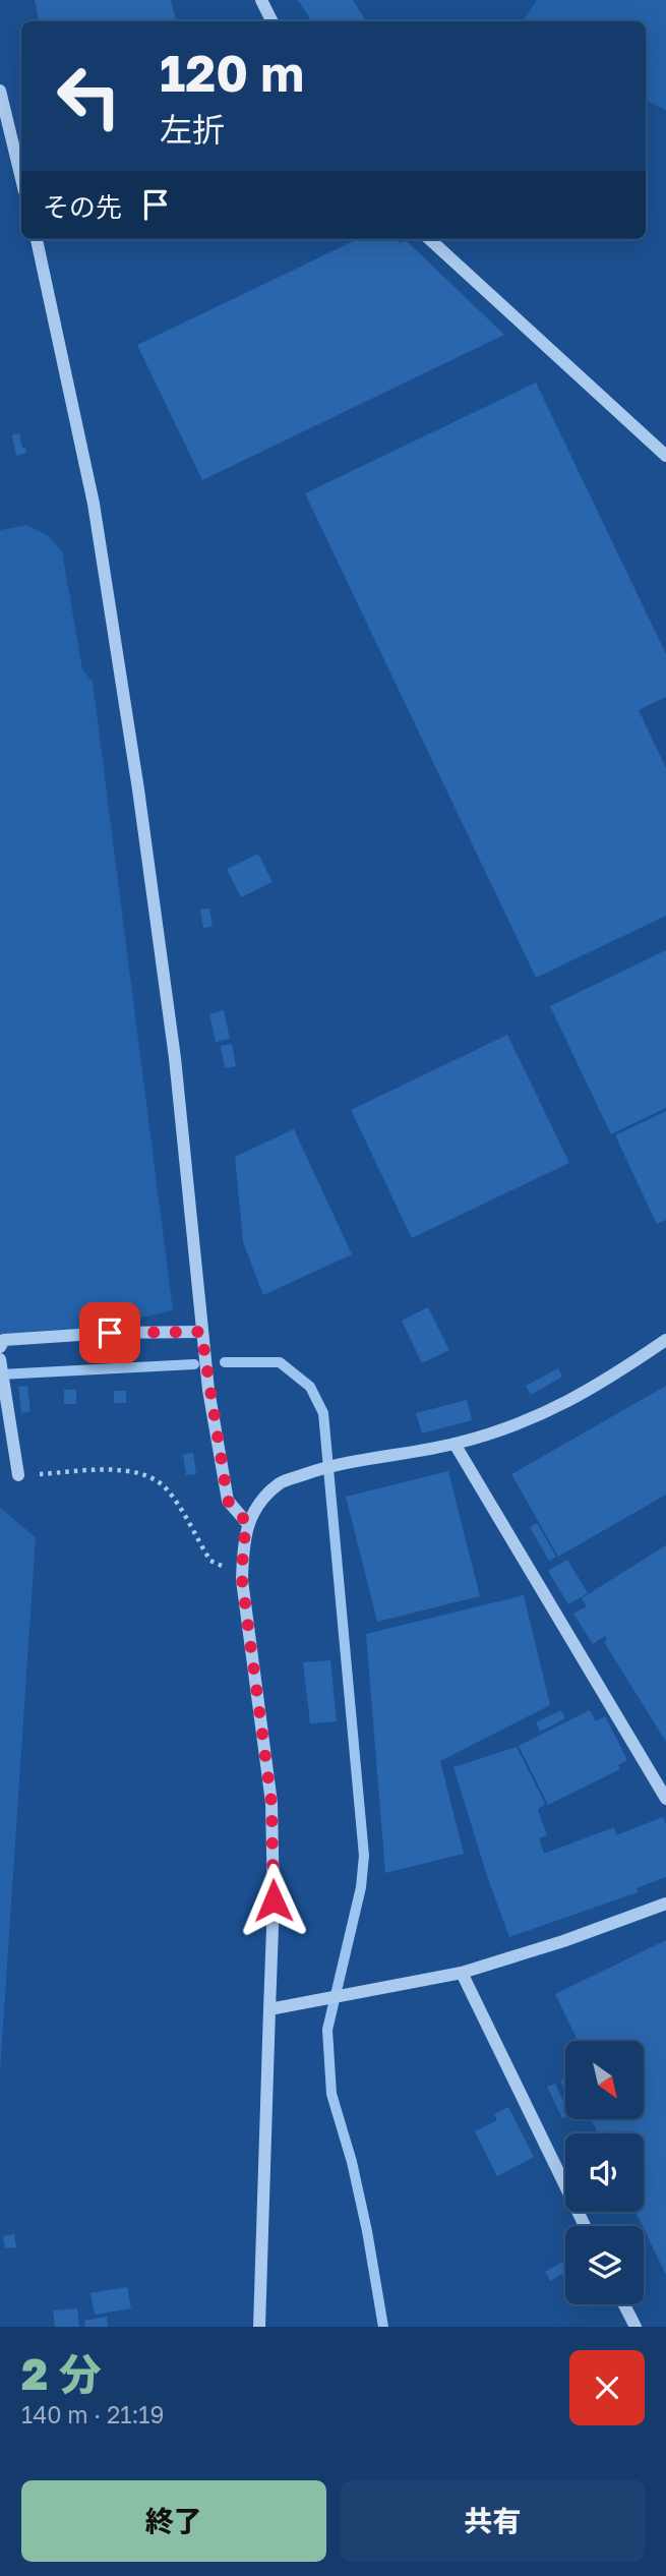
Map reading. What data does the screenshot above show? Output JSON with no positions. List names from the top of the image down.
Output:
{
  "north": "bottom right",
  "page": {
    "turn": ["120 m", "左折"],
    "then": "その先",
    "heading": ["2 分", "140 m · 21:19"],
    "buttons": ["終了", "共有"]
  }
}
